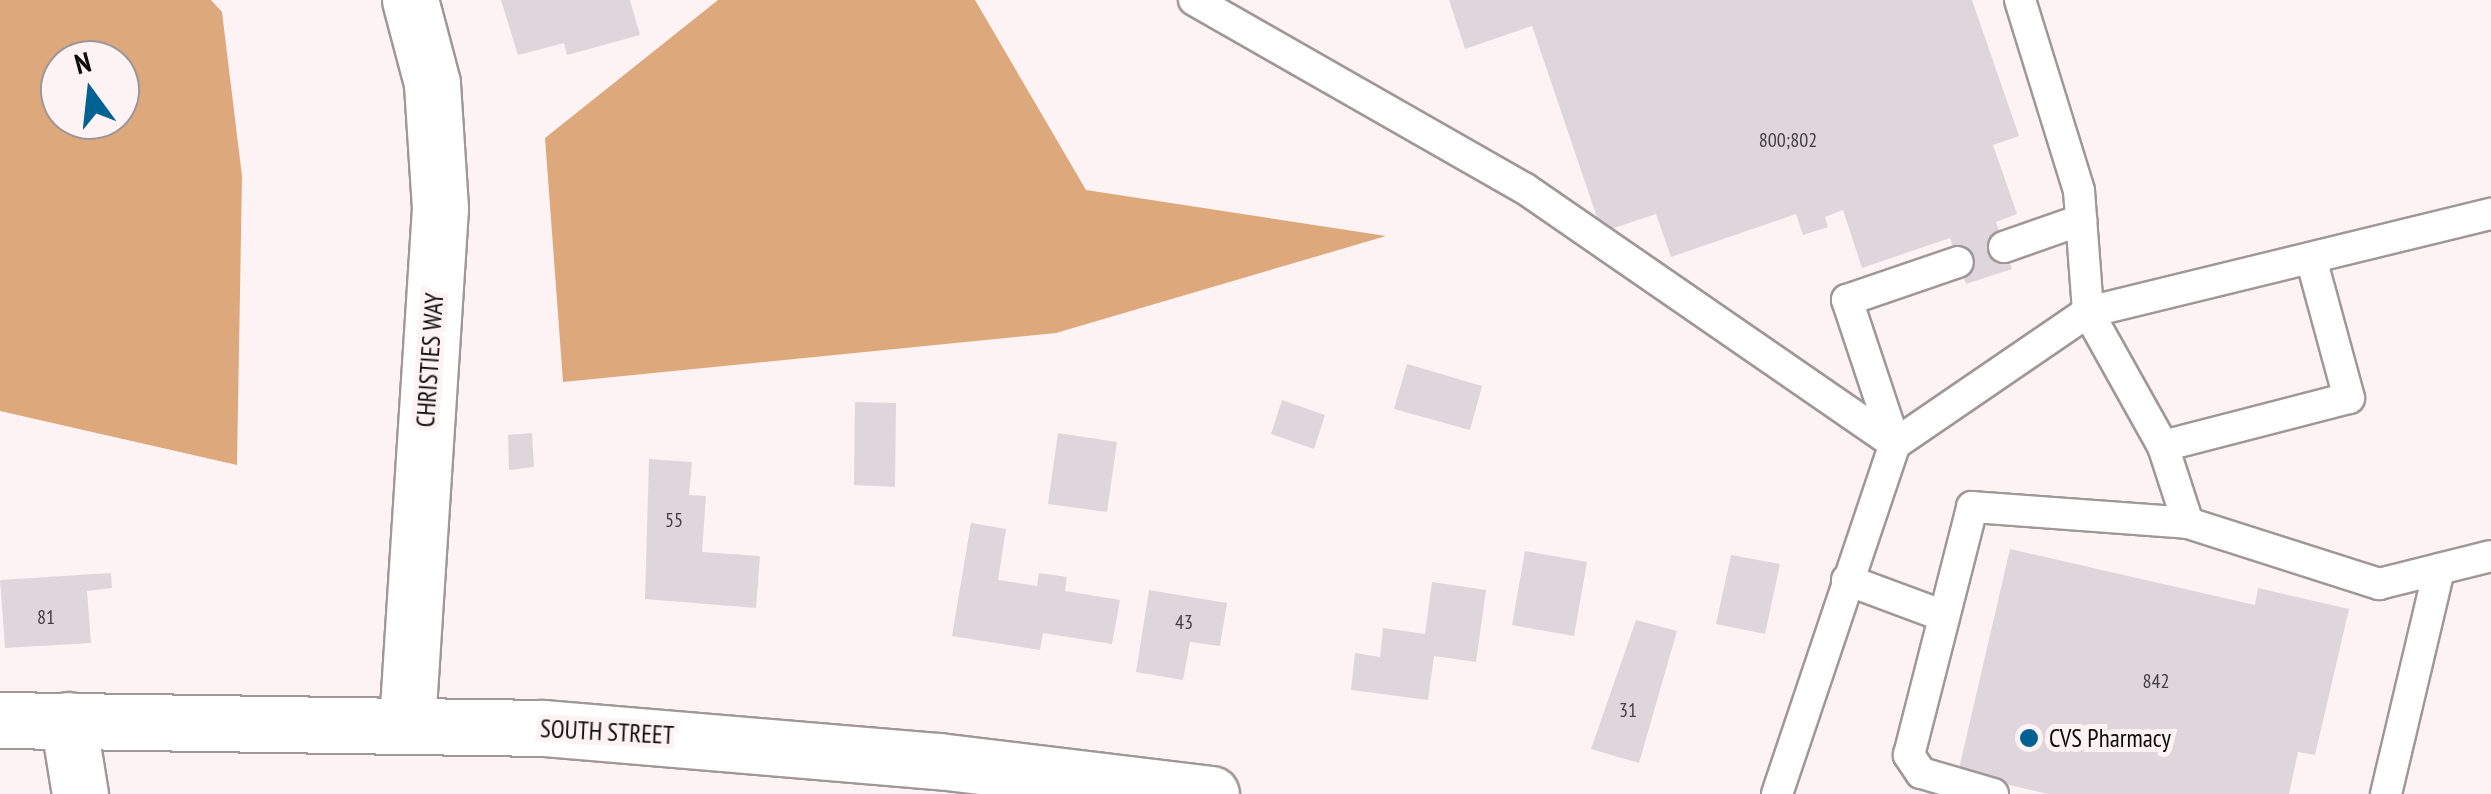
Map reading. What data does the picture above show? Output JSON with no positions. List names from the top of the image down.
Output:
{
  "streets": {
    "main road": ["CHRISTIES WAY", "SOUTH STREET"]
  },
  "crossings": [
    ["CHRISTIES WAY", "SOUTH STREET"]
  ],
  "places": ["CVS Pharmacy"],
  "house_numbers": [
    "800;802",
    "55",
    "81",
    "43",
    "842",
    "31"
  ],
  "north": "top"
}
